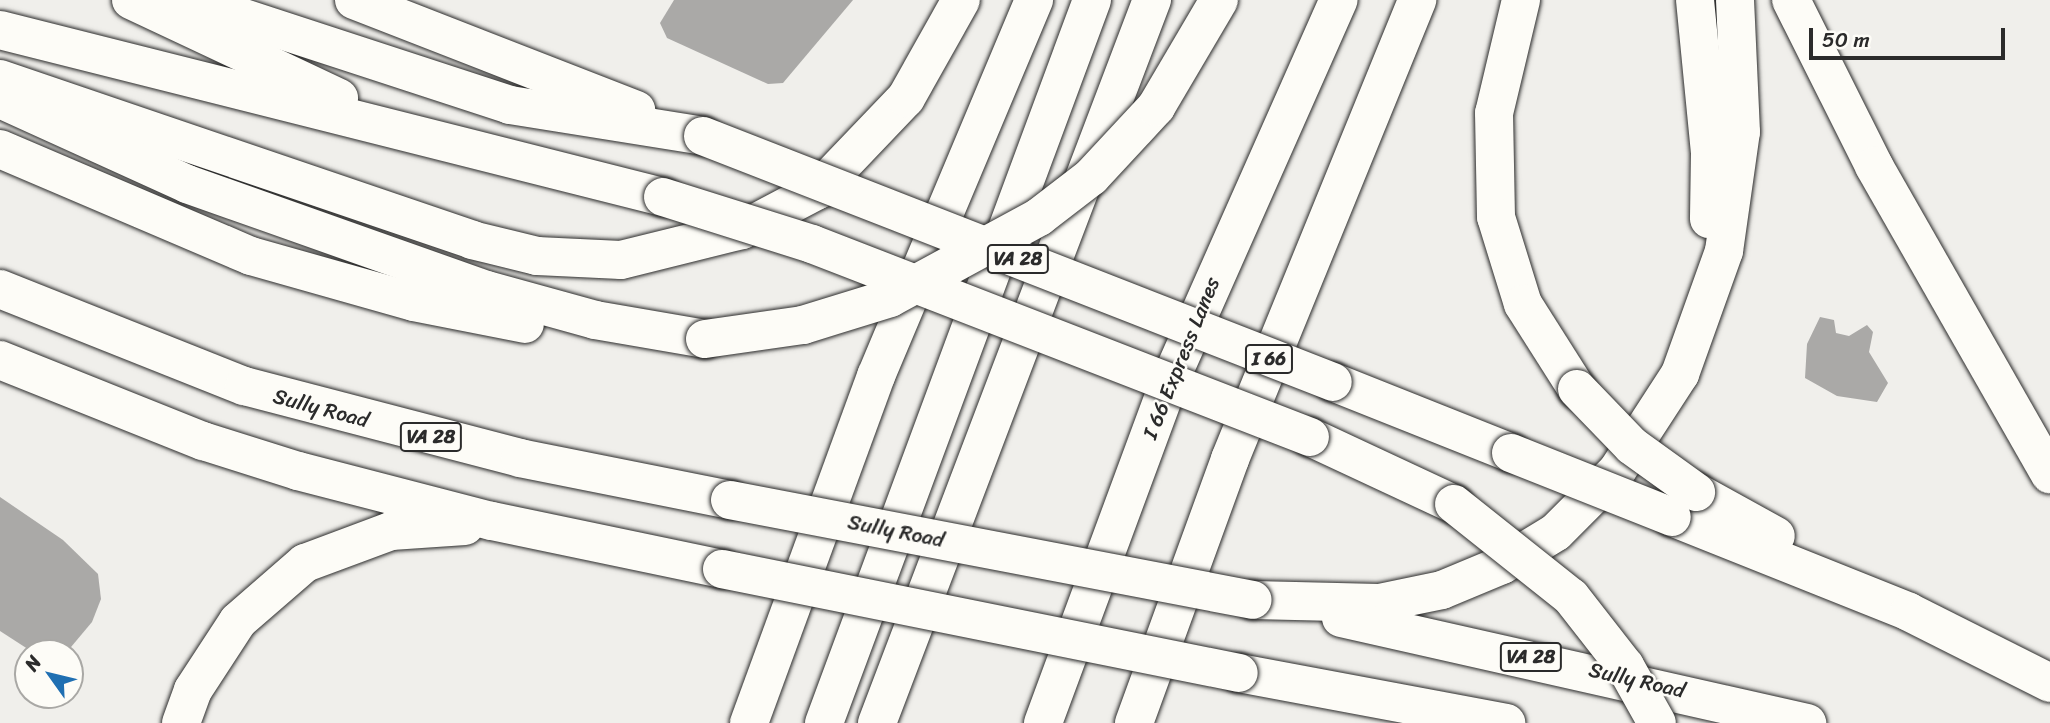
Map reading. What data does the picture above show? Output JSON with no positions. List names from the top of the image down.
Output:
{
  "streets": {
    "highway": [
      "VA 28",
      "I 66 Express Lanes",
      "I 66",
      "Sully Road"
    ]
  },
  "scale_bar": "50 m",
  "north": "top left"
}
